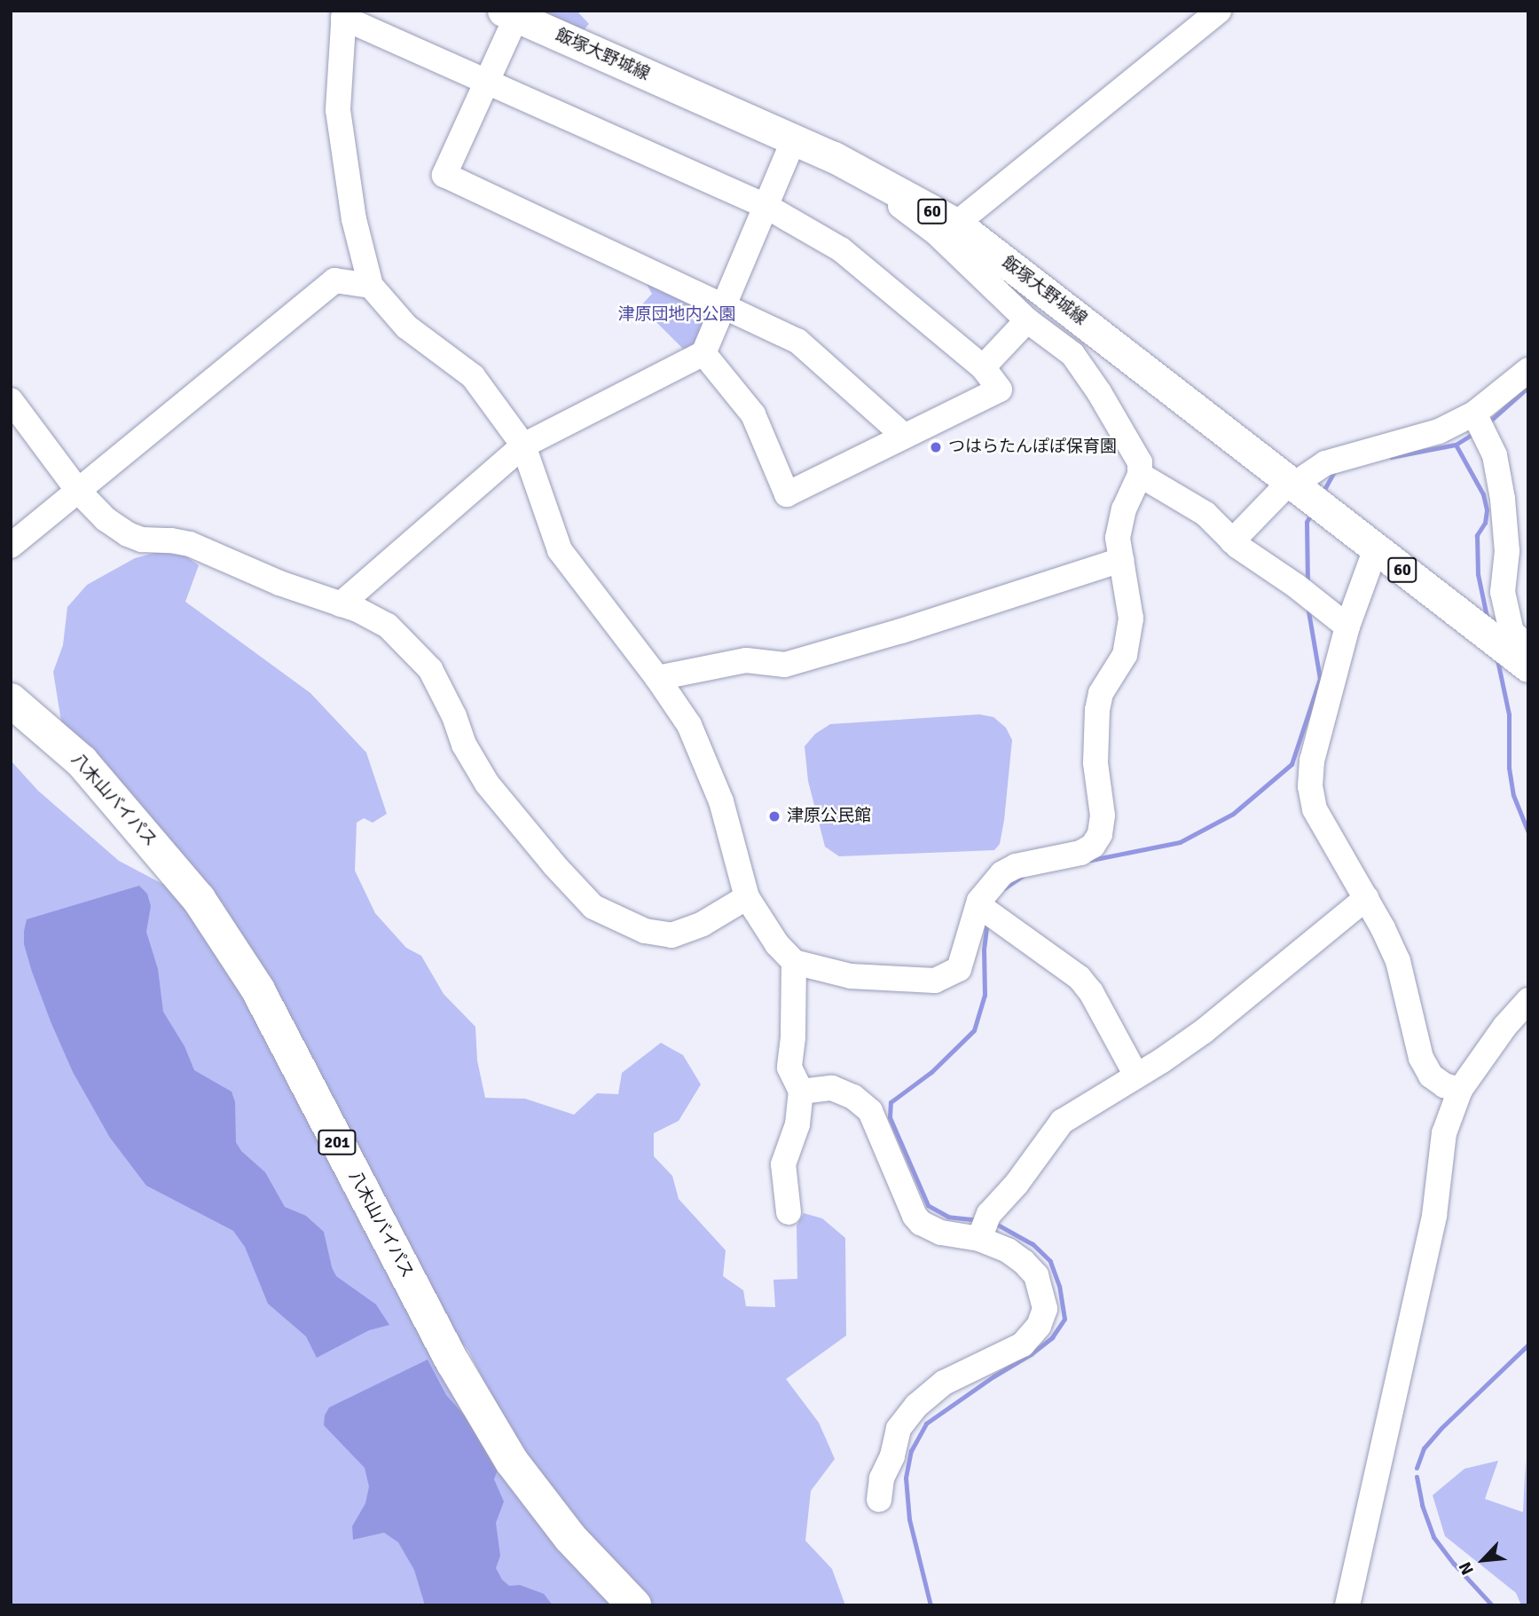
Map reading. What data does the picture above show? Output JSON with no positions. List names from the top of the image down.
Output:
{
  "streets": {
    "highway": ["八木山バイパス", "201"],
    "main road": ["飯塚大野城線", "60"]
  },
  "parks": ["津原団地内公園"],
  "places": ["つはらたんぽぽ保育園", "津原公民館"],
  "north": "bottom left"
}
